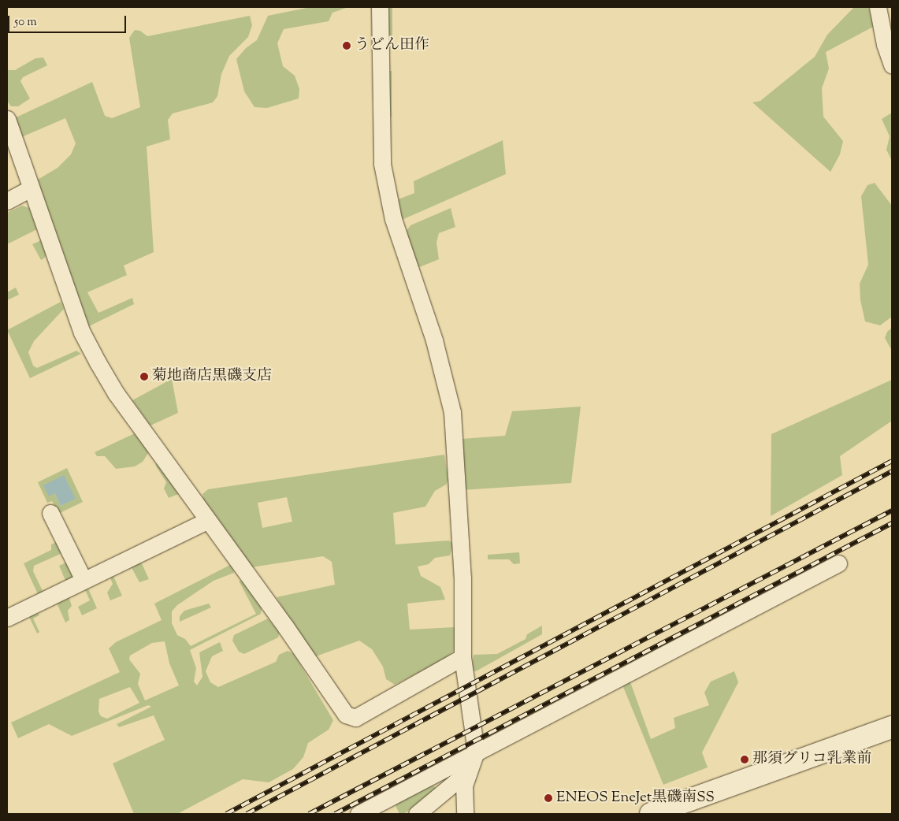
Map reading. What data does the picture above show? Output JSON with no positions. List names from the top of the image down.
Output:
{
  "places": [
    "うどん田作",
    "菊地商店黒磯支店",
    "那須グリコ乳業前",
    "ENEOS EneJet黒磯南SS"
  ],
  "scale_bar": "50 m"
}
